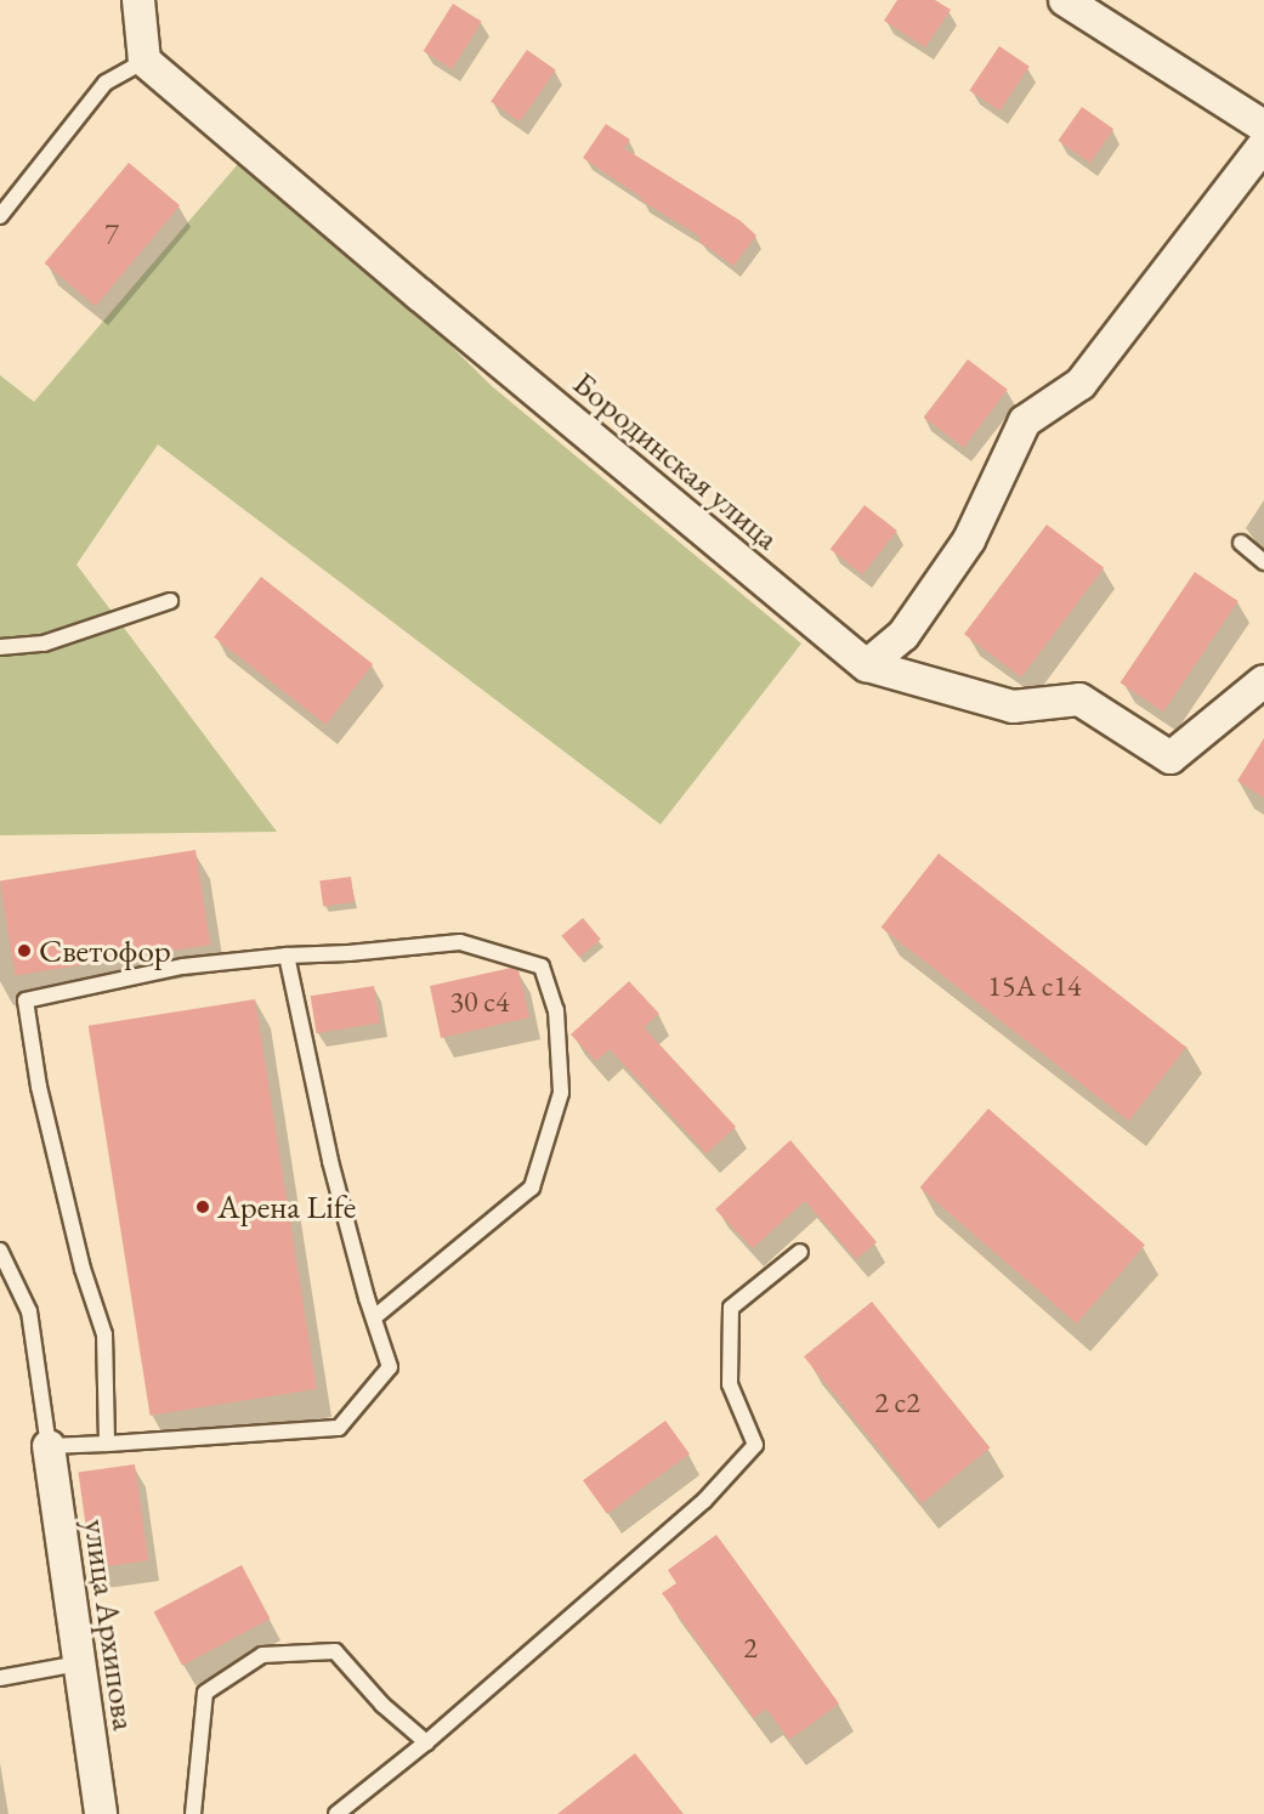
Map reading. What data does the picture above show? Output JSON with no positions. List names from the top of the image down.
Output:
{
  "streets": {
    "street": ["Бородинская улица", "улица Архипова"]
  },
  "places": ["Светофор", "Арена Life"],
  "house_numbers": [
    "7",
    "15А с14",
    "30 с4",
    "2 с2",
    "2"
  ]
}
